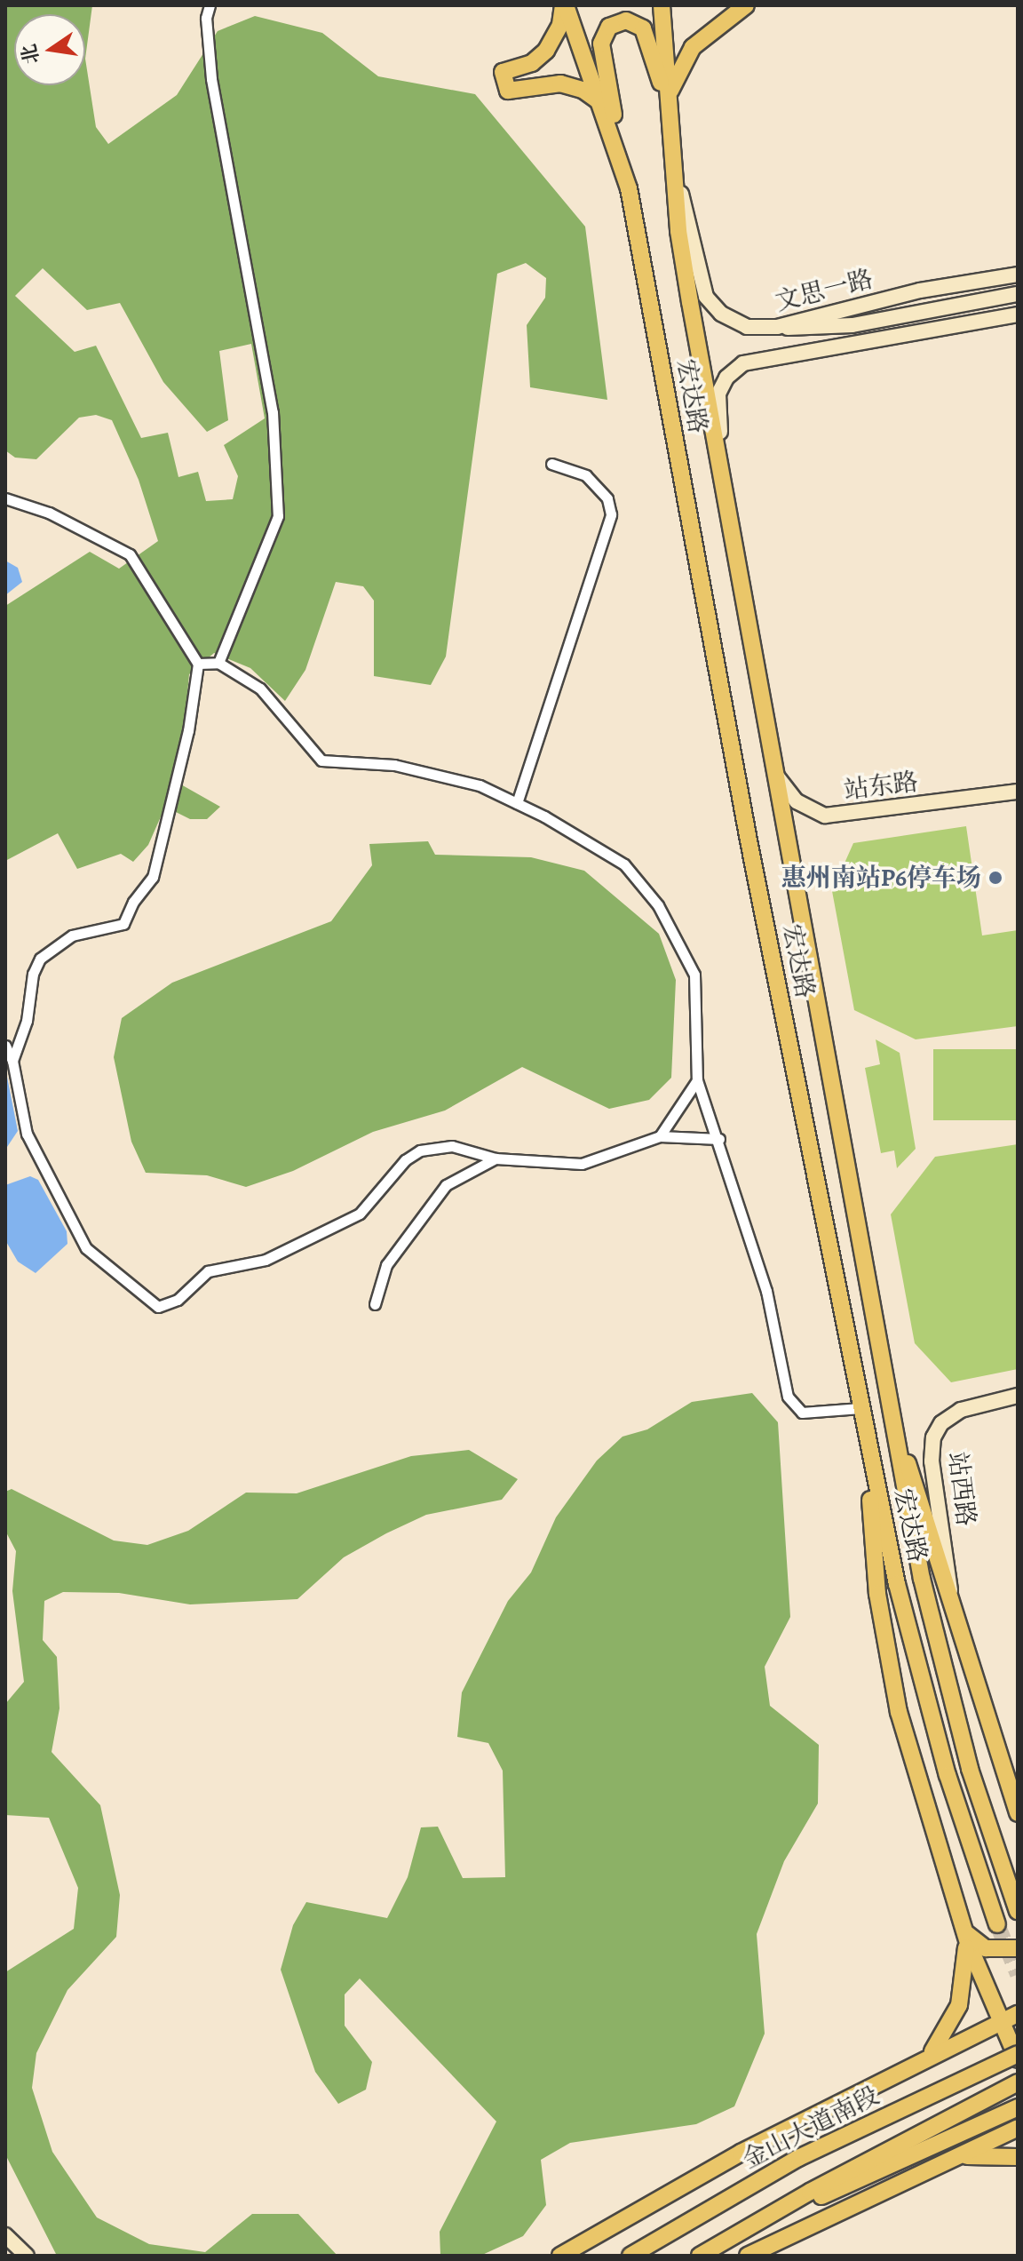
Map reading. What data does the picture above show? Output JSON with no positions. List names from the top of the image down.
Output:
{
  "streets": {
    "main road": ["宏达路", "金山大道南段"],
    "street": ["文思一路", "站东路", "站西路"]
  },
  "crossings": [
    ["文思一路", "宏达路"],
    ["宏达路", "站东路"]
  ],
  "places": ["惠州南站P6停车场"],
  "north": "left"
}
